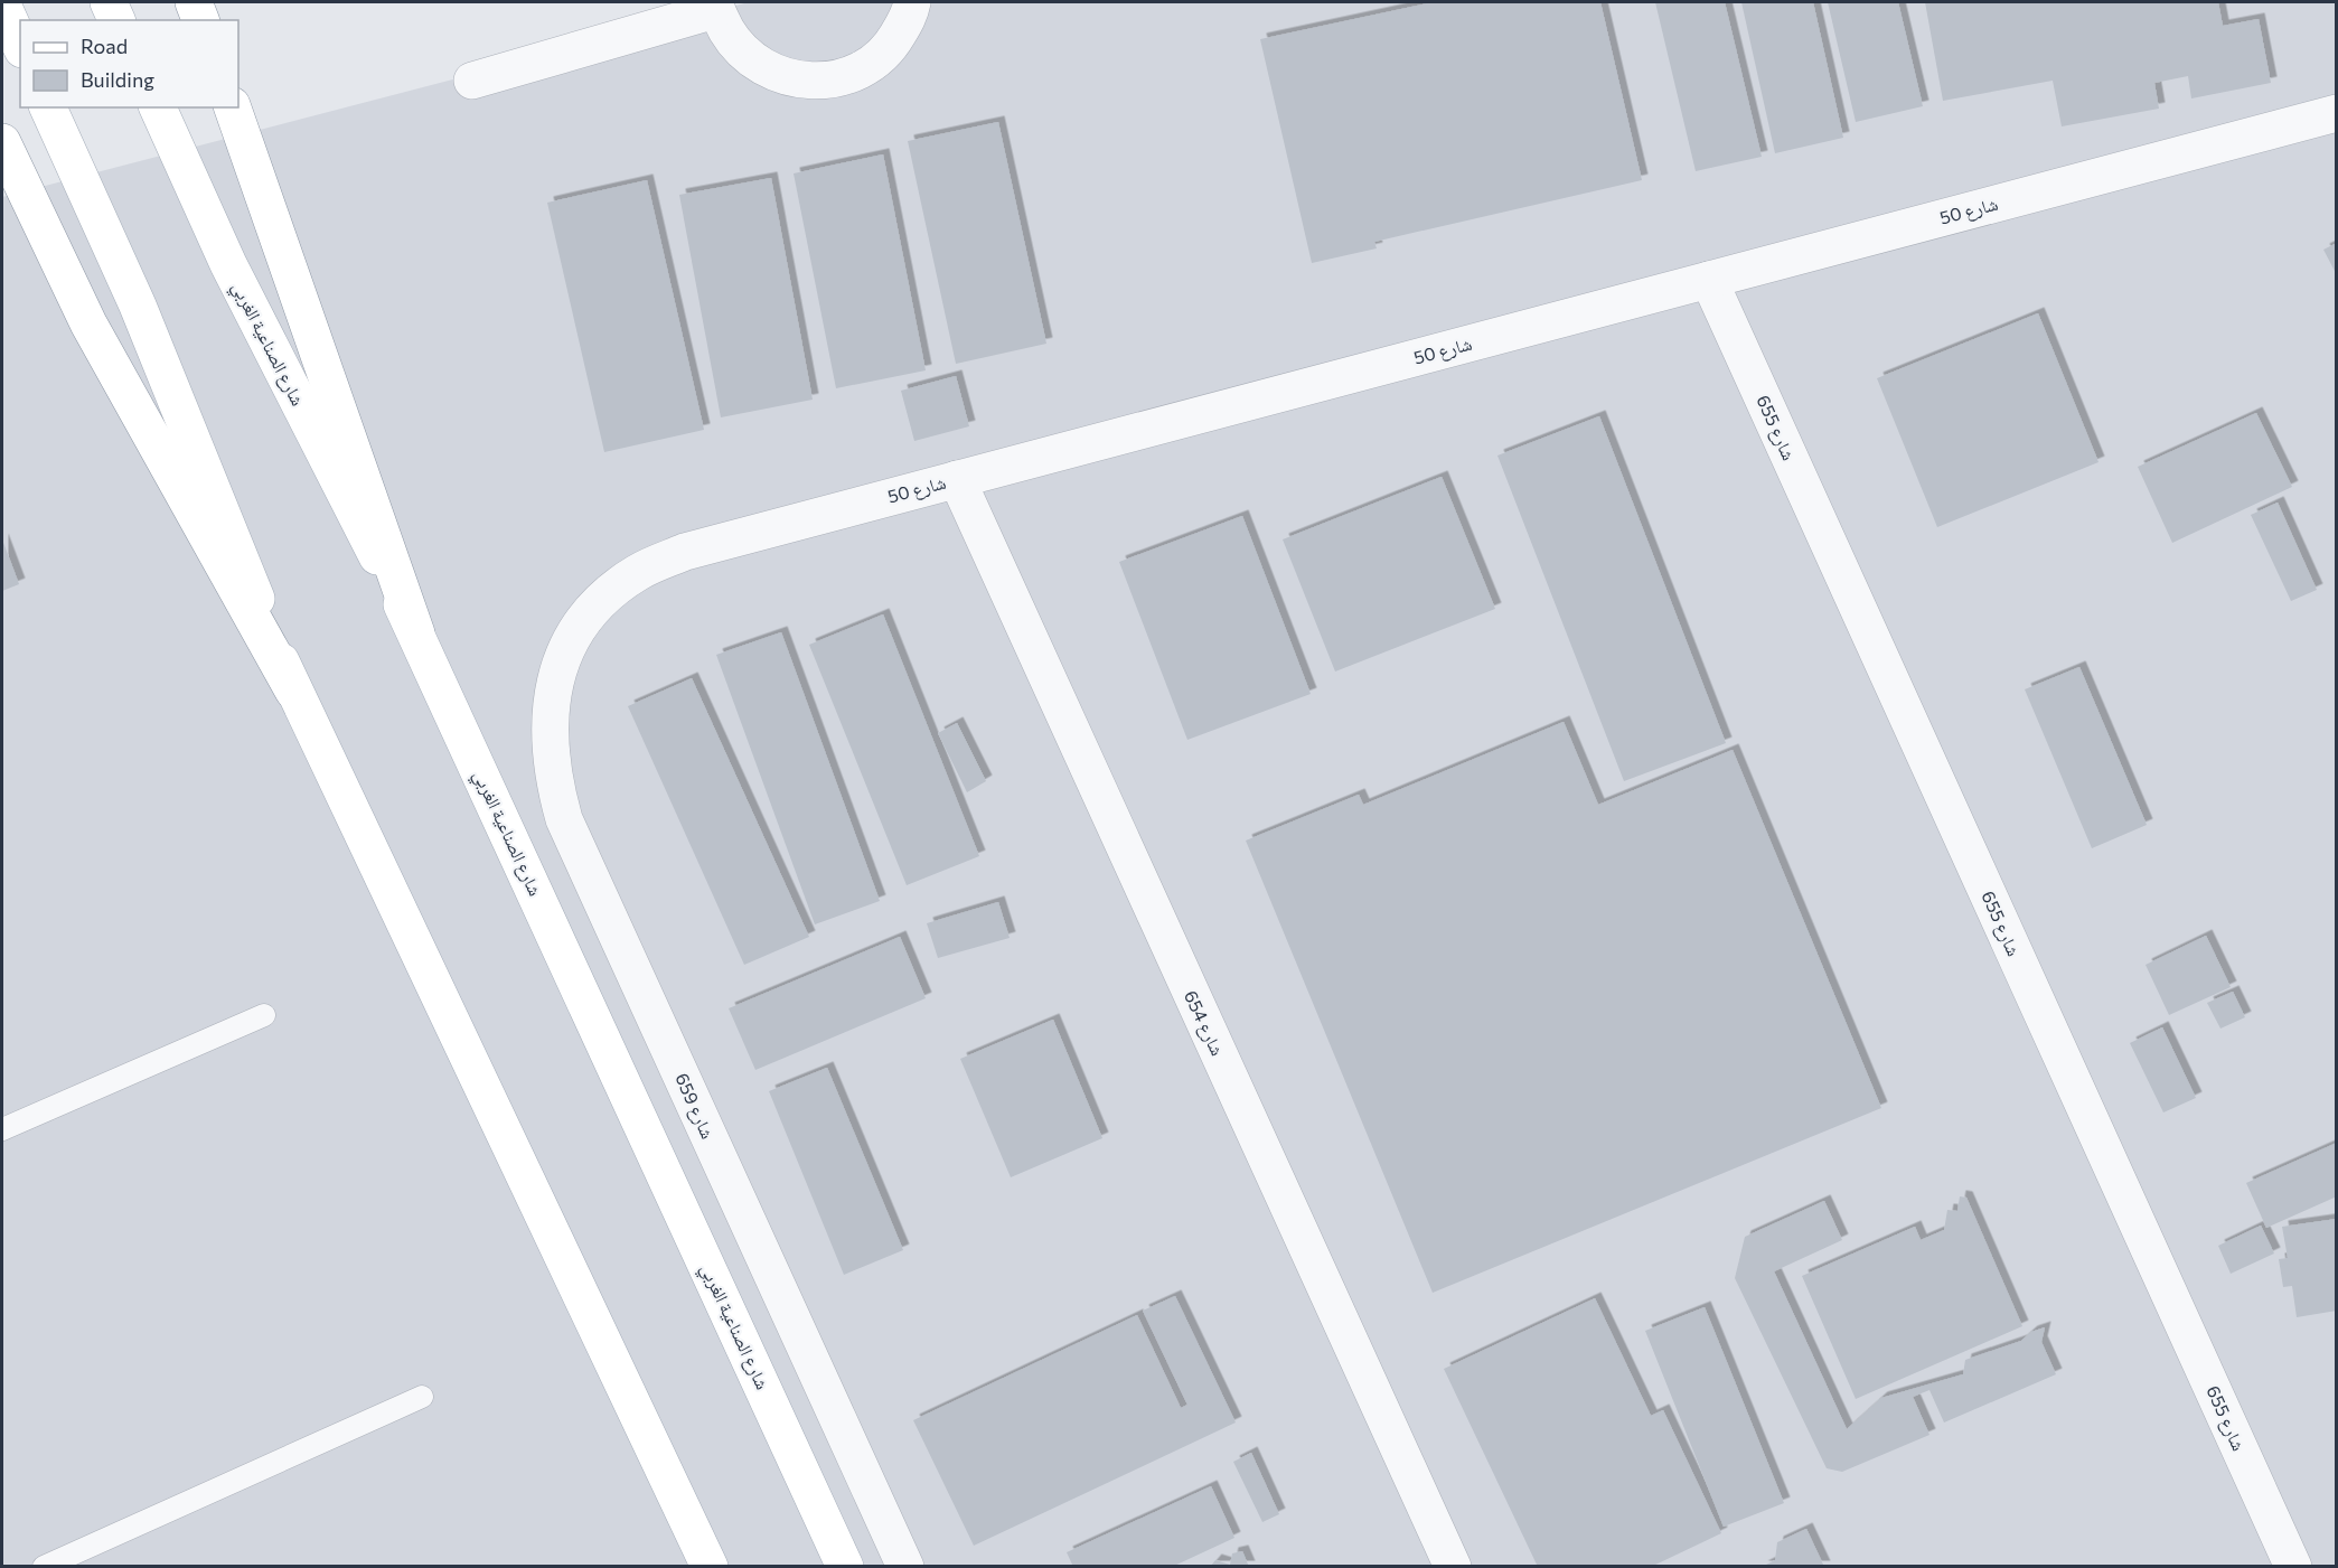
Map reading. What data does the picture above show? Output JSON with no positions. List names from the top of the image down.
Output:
{
  "streets": {
    "main road": ["شارع الصناعية الغربي"],
    "street": [
      "شارع 50",
      "شارع 655",
      "شارع 654",
      "شارع 659"
    ]
  },
  "crossings": [
    ["شارع 50", "شارع 655"],
    ["شارع 50", "شارع 654"],
    ["شارع 50", "شارع 659"]
  ],
  "legend": ["Road", "Building"]
}
